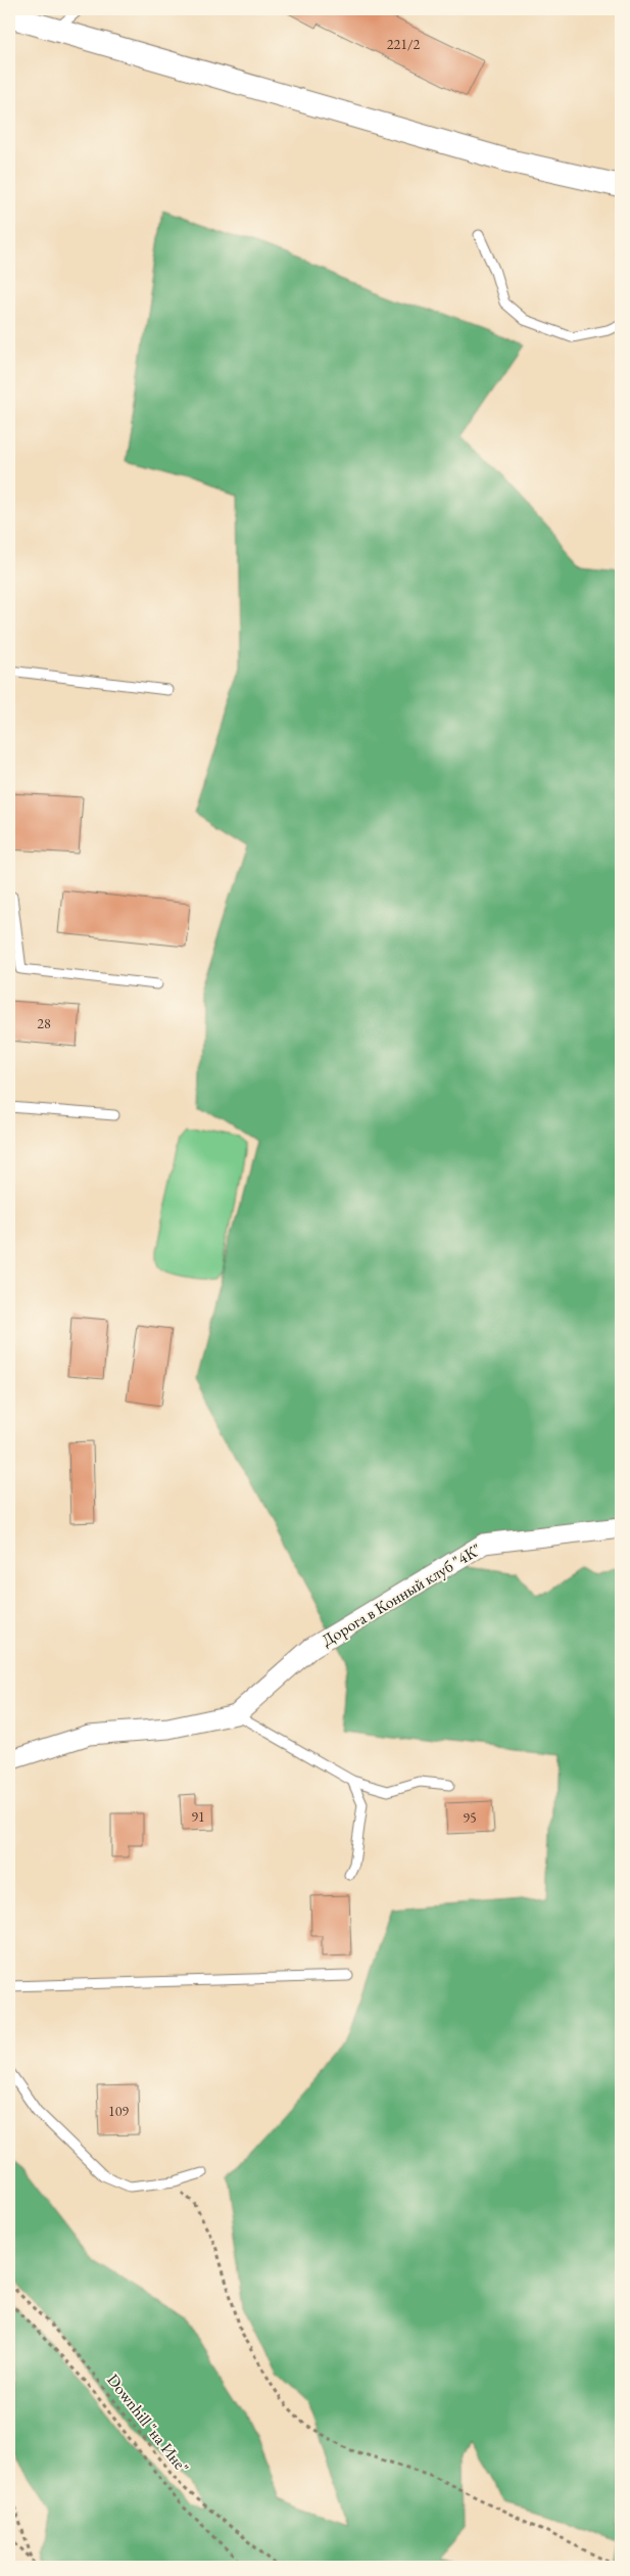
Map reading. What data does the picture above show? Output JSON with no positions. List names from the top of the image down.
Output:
{
  "streets": {
    "street": ["Дорога в Конный клуб \"4К\""],
    "path": ["Downhill \"на Ине\""]
  },
  "house_numbers": [
    "221/2",
    "28",
    "91",
    "95",
    "109"
  ]
}
